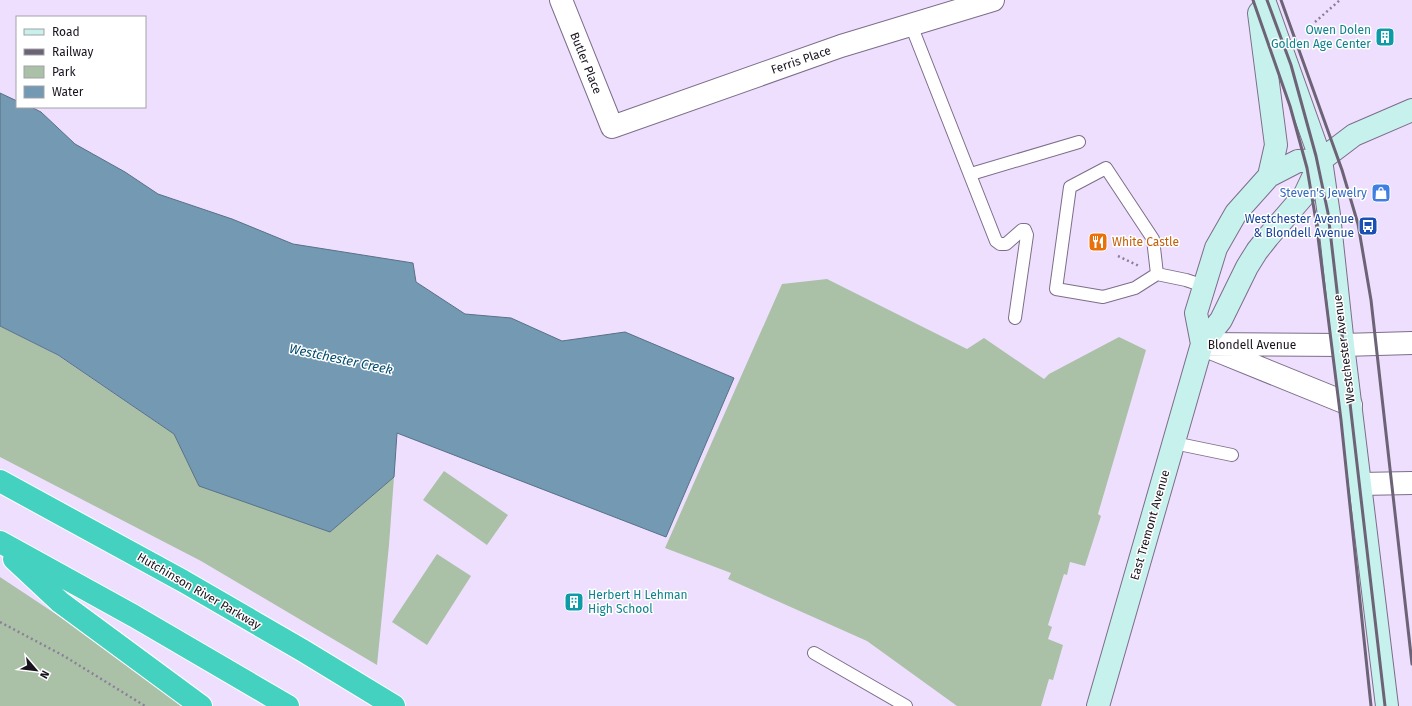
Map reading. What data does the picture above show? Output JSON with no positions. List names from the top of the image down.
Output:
{
  "streets": {
    "highway": ["Hutchinson River Parkway"],
    "main road": ["Westchester Avenue", "East Tremont Avenue"],
    "street": ["Ferris Place", "Butler Place", "Blondell Avenue"]
  },
  "crossings": [
    ["Ferris Place", "Butler Place"],
    ["Blondell Avenue", "Westchester Avenue"],
    ["Blondell Avenue", "East Tremont Avenue"],
    ["Westchester Avenue", "East Tremont Avenue"]
  ],
  "water": ["Westchester Creek"],
  "places": {
    "building": ["Owen Dolen Golden Age Center", "Herbert H Lehman High School"],
    "shop": ["Steven's Jewelry"],
    "bus stop": ["Westchester Avenue & Blondell Avenue"],
    "restaurant": ["White Castle"]
  },
  "legend": [
    "Road",
    "Railway",
    "Park",
    "Water"
  ],
  "north": "bottom right"
}
